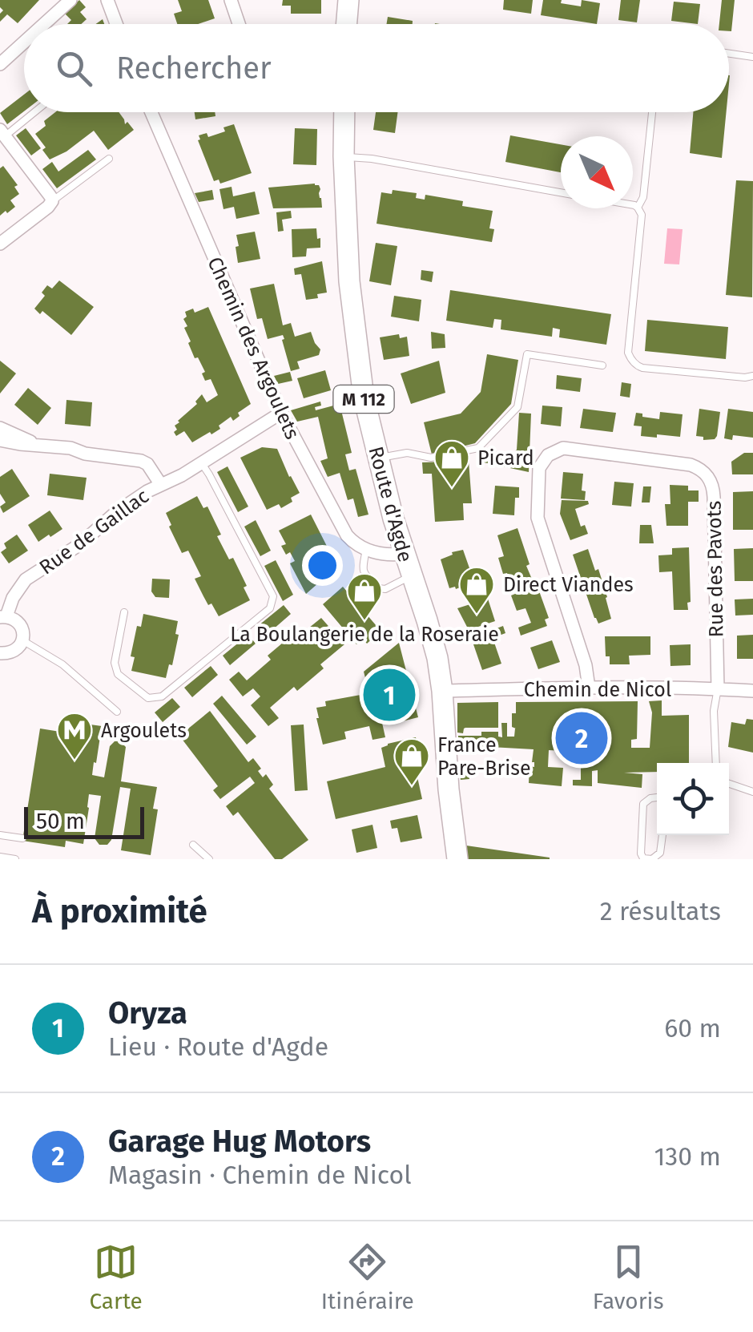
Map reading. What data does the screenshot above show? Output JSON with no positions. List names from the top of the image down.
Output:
{
  "streets": {
    "main road": ["M 112", "Route d'Agde"],
    "street": [
      "Chemin des Argoulets",
      "Rue de Gaillac",
      "Rue des Pavots",
      "Chemin de Nicol"
    ]
  },
  "crossings": [
    ["Chemin des Argoulets", "Rue de Gaillac"],
    ["Route d'Agde", "Chemin de Nicol"],
    ["Rue des Pavots", "Chemin de Nicol"]
  ],
  "places": {
    "shop": [
      "Picard",
      "Direct Viandes",
      "La Boulangerie de la Roseraie",
      "France Pare-Brise"
    ],
    "metro station": ["Argoulets"]
  },
  "scale_bar": "50 m",
  "north": "bottom right",
  "page": {
    "search": "Rechercher",
    "pins": ["1", "2"],
    "scale": "50 m",
    "heading": ["À proximité", "2 résultats"],
    "list": [
      {
        "mark": "1",
        "name": "Oryza",
        "note": "Lieu · Route d'Agde",
        "value": "60 m"
      },
      {
        "mark": "2",
        "name": "Garage Hug Motors",
        "note": "Magasin · Chemin de Nicol",
        "value": "130 m"
      }
    ],
    "nav": ["Carte", "Itinéraire", "Favoris"]
  }
}
